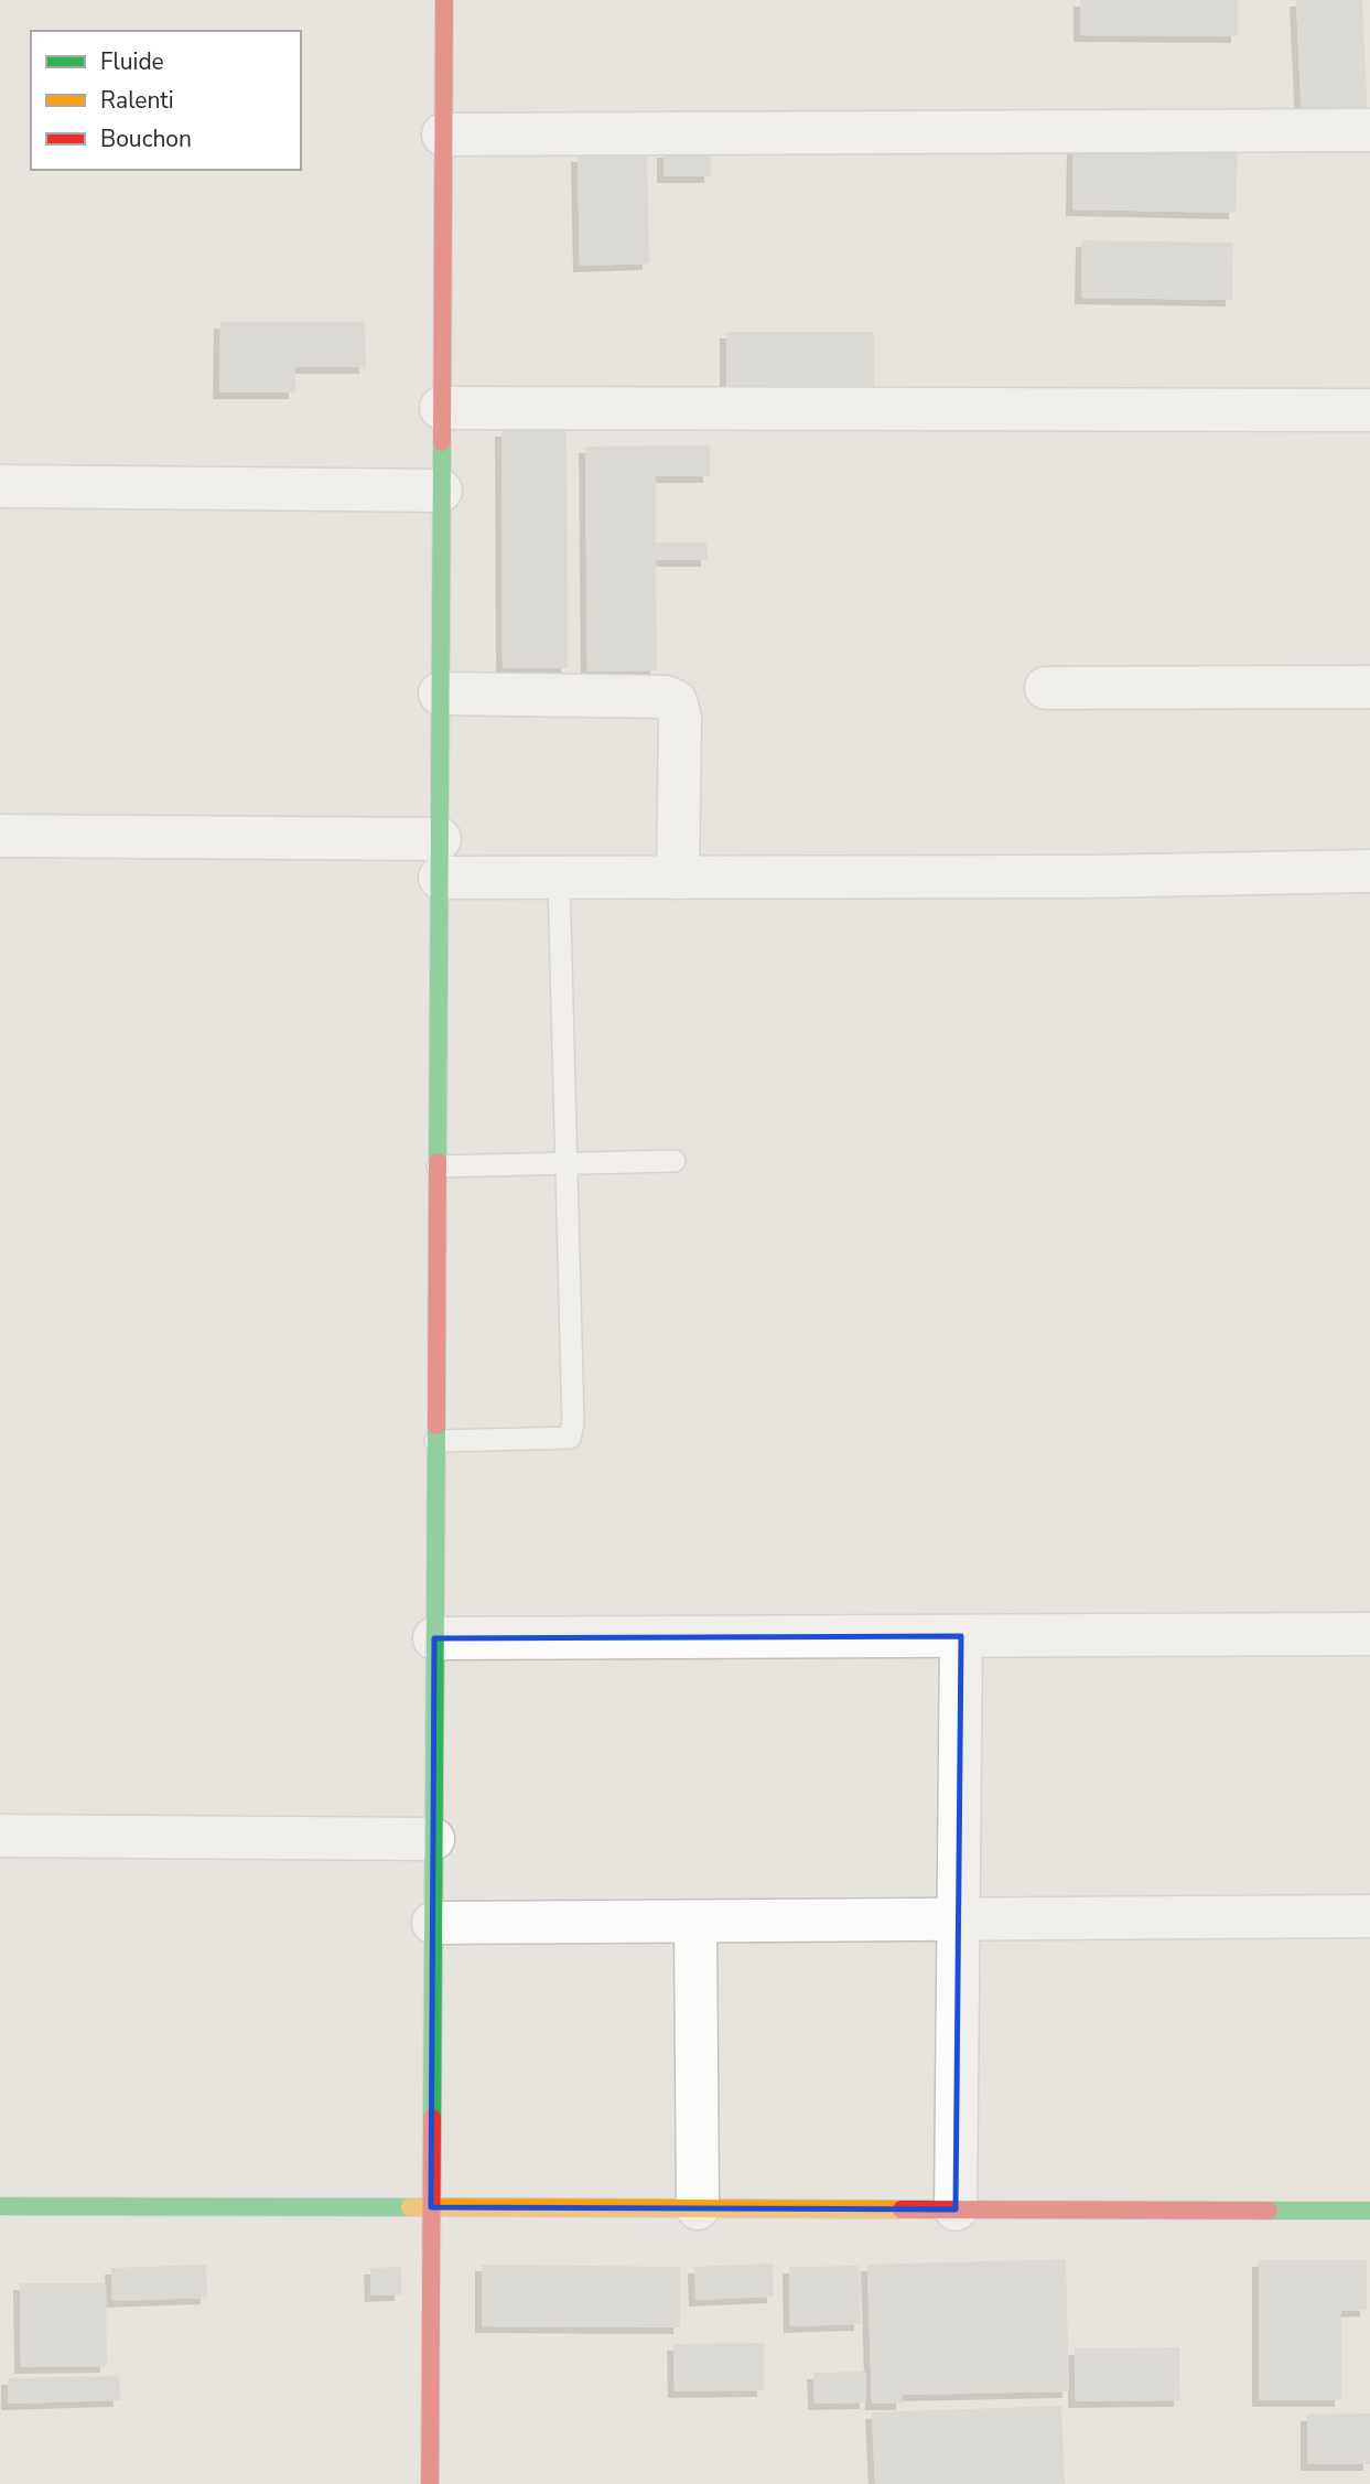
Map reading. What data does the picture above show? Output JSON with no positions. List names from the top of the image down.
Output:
{
  "legend": ["Fluide", "Ralenti", "Bouchon"]
}
